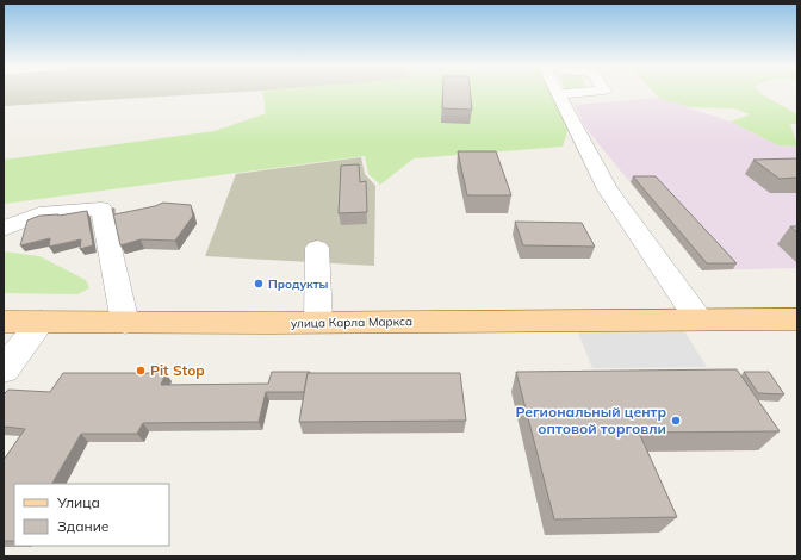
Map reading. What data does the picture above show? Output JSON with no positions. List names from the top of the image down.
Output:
{
  "streets": {
    "main road": ["улица Карла Маркса"]
  },
  "places": ["Продукты", "Pit Stop", "Региональный центр оптовой торговли"],
  "legend": ["Улица", "Здание"]
}
